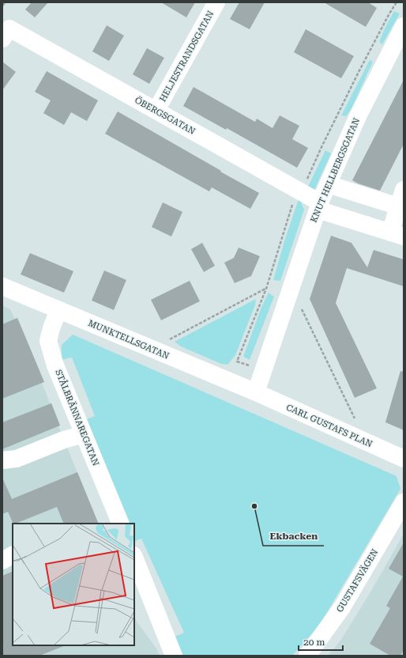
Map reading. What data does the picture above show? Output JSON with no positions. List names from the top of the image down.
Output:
{
  "streets": {
    "street": [
      "HELJESTRANDSGATAN",
      "ÖBERGSGATAN",
      "KNUT HELLBERGSGATAN",
      "MUNKTELLSGATAN",
      "STÅLBRÄNNAREGATAN",
      "CARL GUSTAFS PLAN",
      "GUSTAFSVÄGEN"
    ]
  },
  "crossings": [
    ["HELJESTRANDSGATAN", "ÖBERGSGATAN"],
    ["ÖBERGSGATAN", "KNUT HELLBERGSGATAN"],
    ["KNUT HELLBERGSGATAN", "MUNKTELLSGATAN"],
    ["KNUT HELLBERGSGATAN", "CARL GUSTAFS PLAN"],
    ["MUNKTELLSGATAN", "STÅLBRÄNNAREGATAN"],
    ["MUNKTELLSGATAN", "CARL GUSTAFS PLAN"]
  ],
  "places": ["Ekbacken"],
  "scale_bar": "20 m"
}
